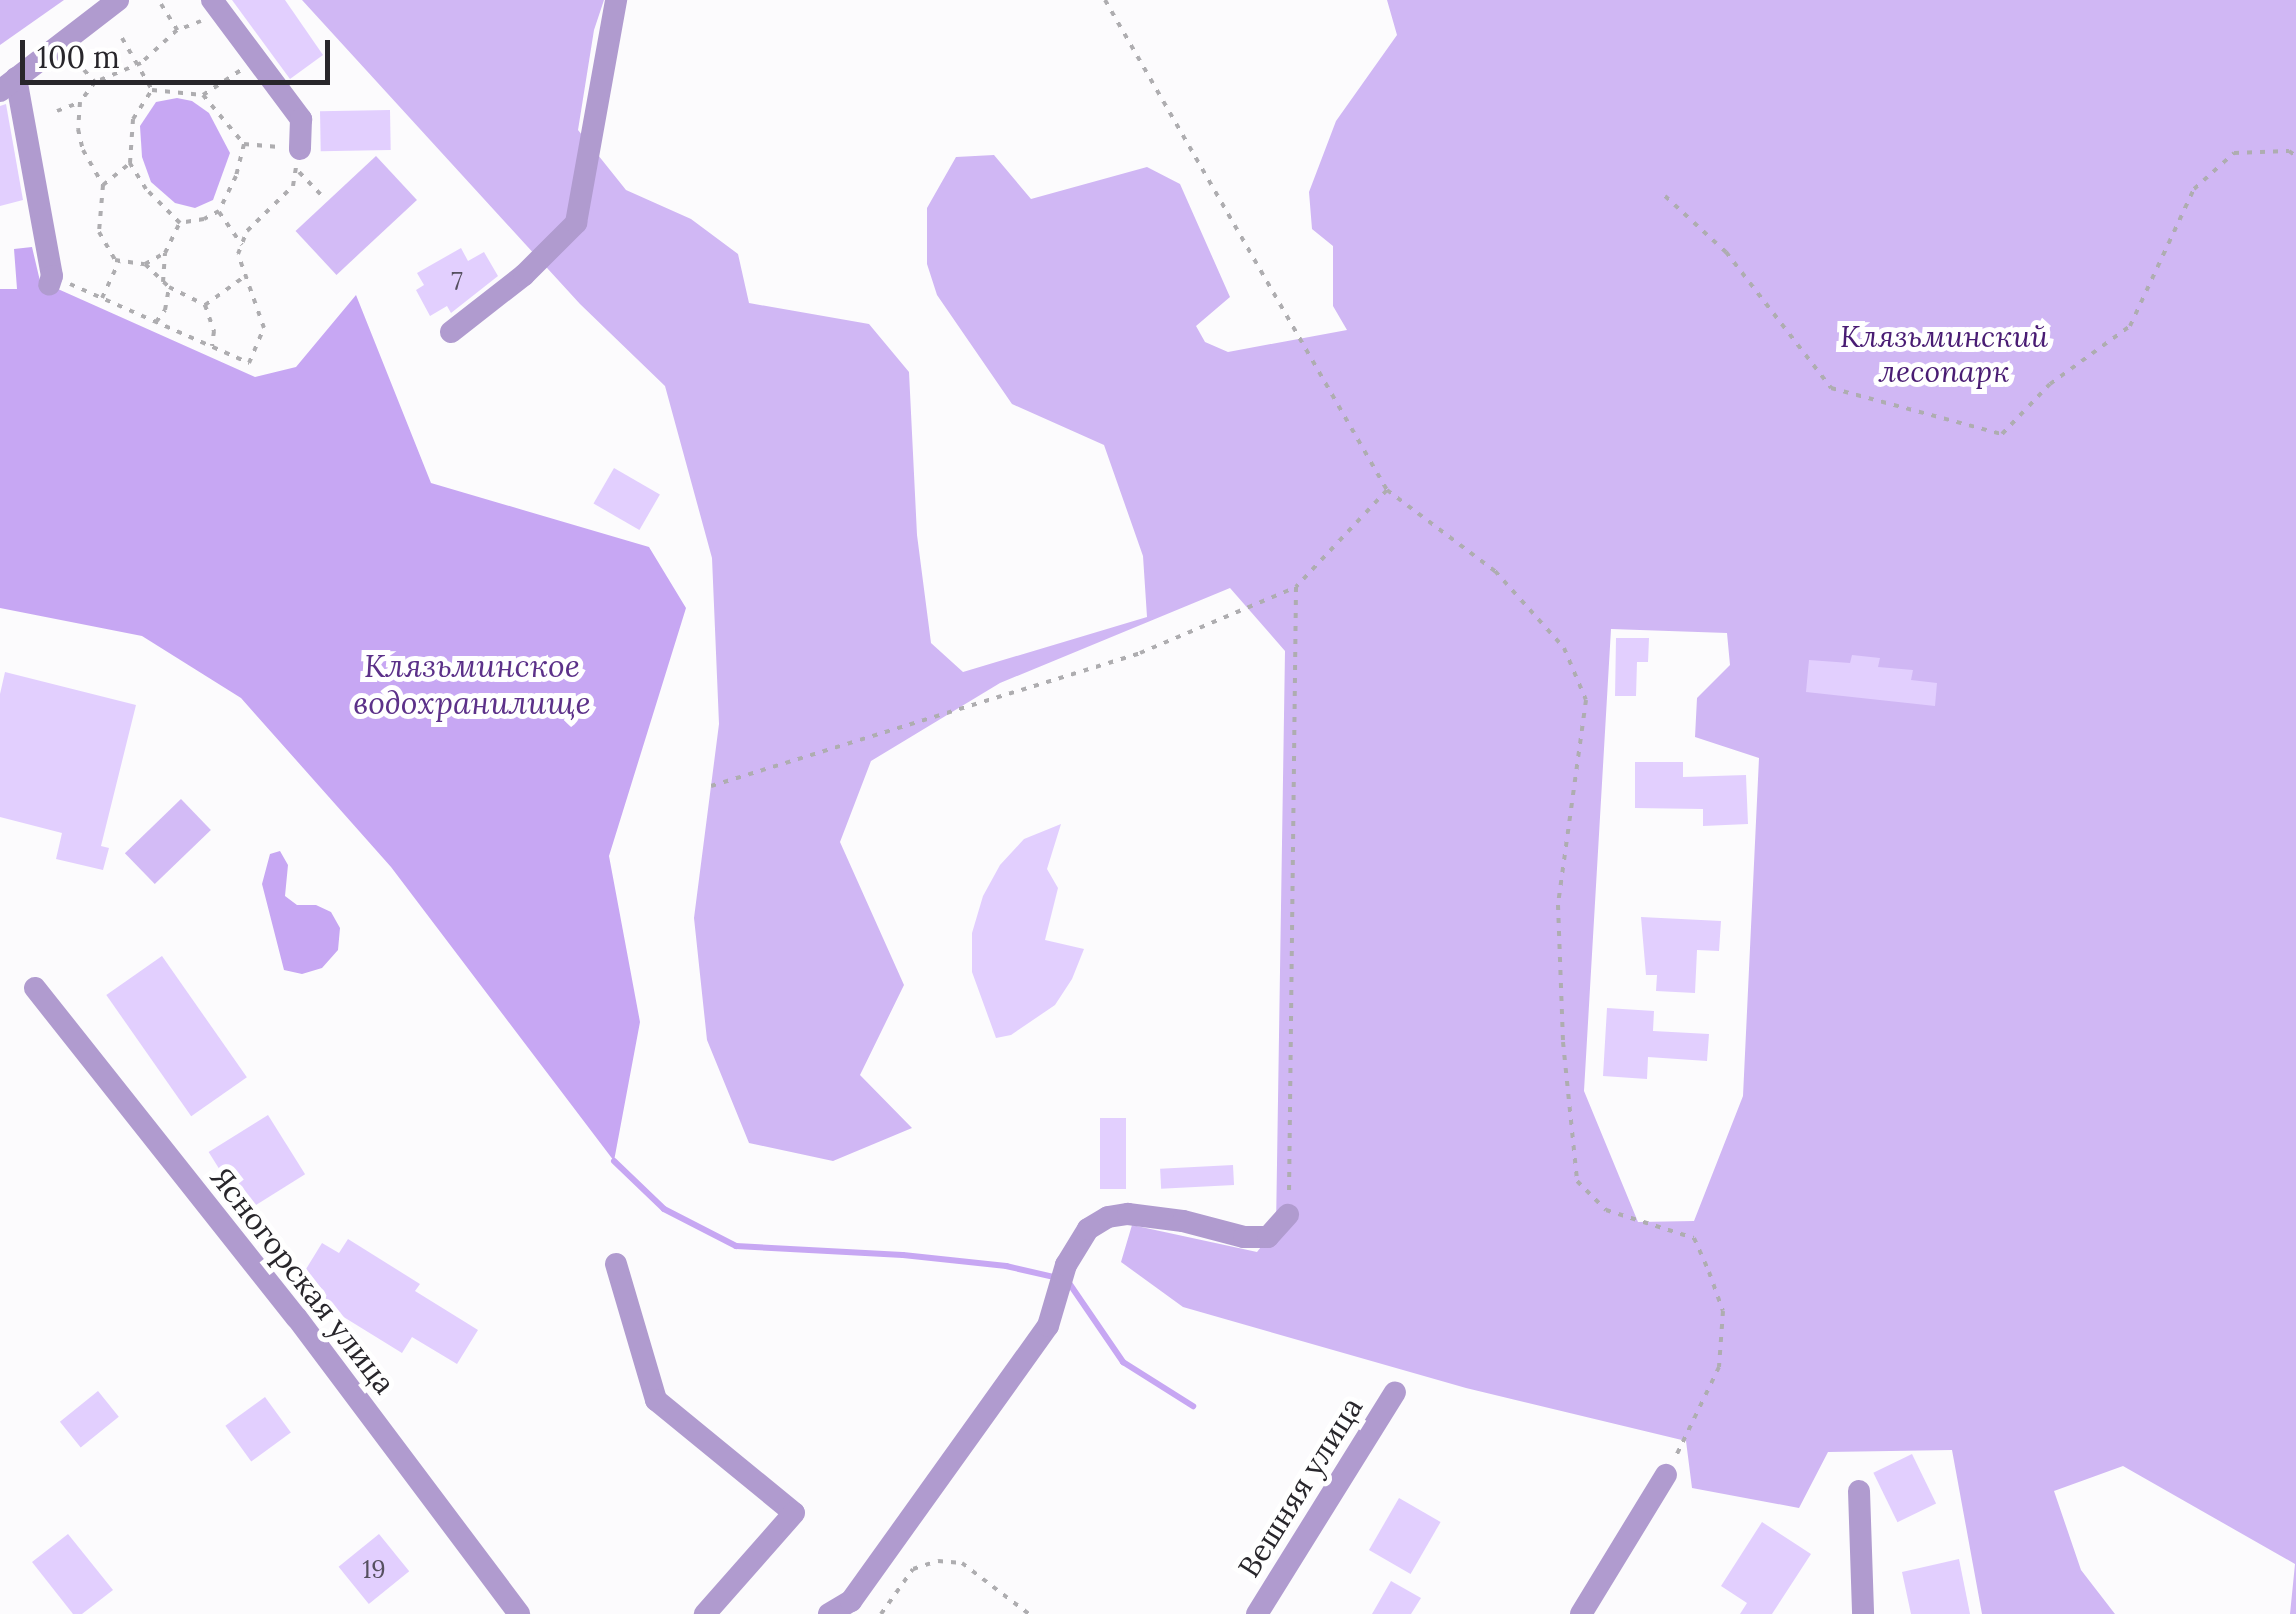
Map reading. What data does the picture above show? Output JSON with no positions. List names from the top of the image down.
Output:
{
  "streets": {
    "street": ["Ясногорская улица", "Вешняя улица"]
  },
  "water": ["Клязьминское водохранилище"],
  "parks": ["Клязьминский лесопарк"],
  "house_numbers": ["7", "19"],
  "scale_bar": "100 m"
}
